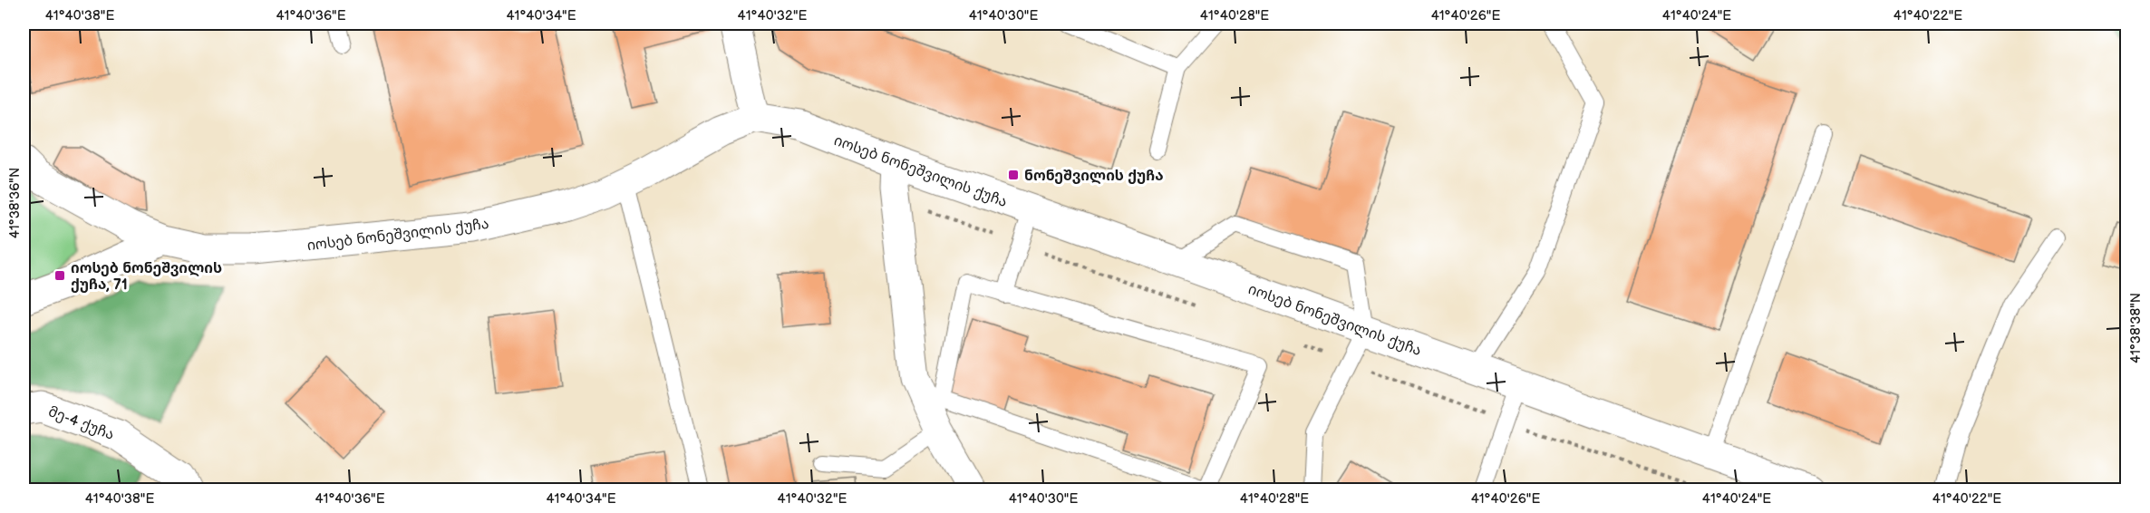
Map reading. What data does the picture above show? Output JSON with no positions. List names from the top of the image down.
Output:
{
  "streets": {
    "street": ["იოსებ ნონეშვილის ქუჩა", "მე-4 ქუჩა"]
  },
  "places": {
    "transit": ["ნონეშვილის ქუჩა", "იოსებ ნონეშვილის ქუჩა, 71"]
  },
  "coordinates": [
    "41°40'38\"E",
    "41°40'36\"E",
    "41°40'34\"E",
    "41°40'32\"E",
    "41°40'30\"E",
    "41°40'28\"E",
    "41°40'26\"E",
    "41°40'24\"E",
    "41°40'22\"E",
    "41°38'36\"N",
    "41°38'38\"N"
  ]
}
